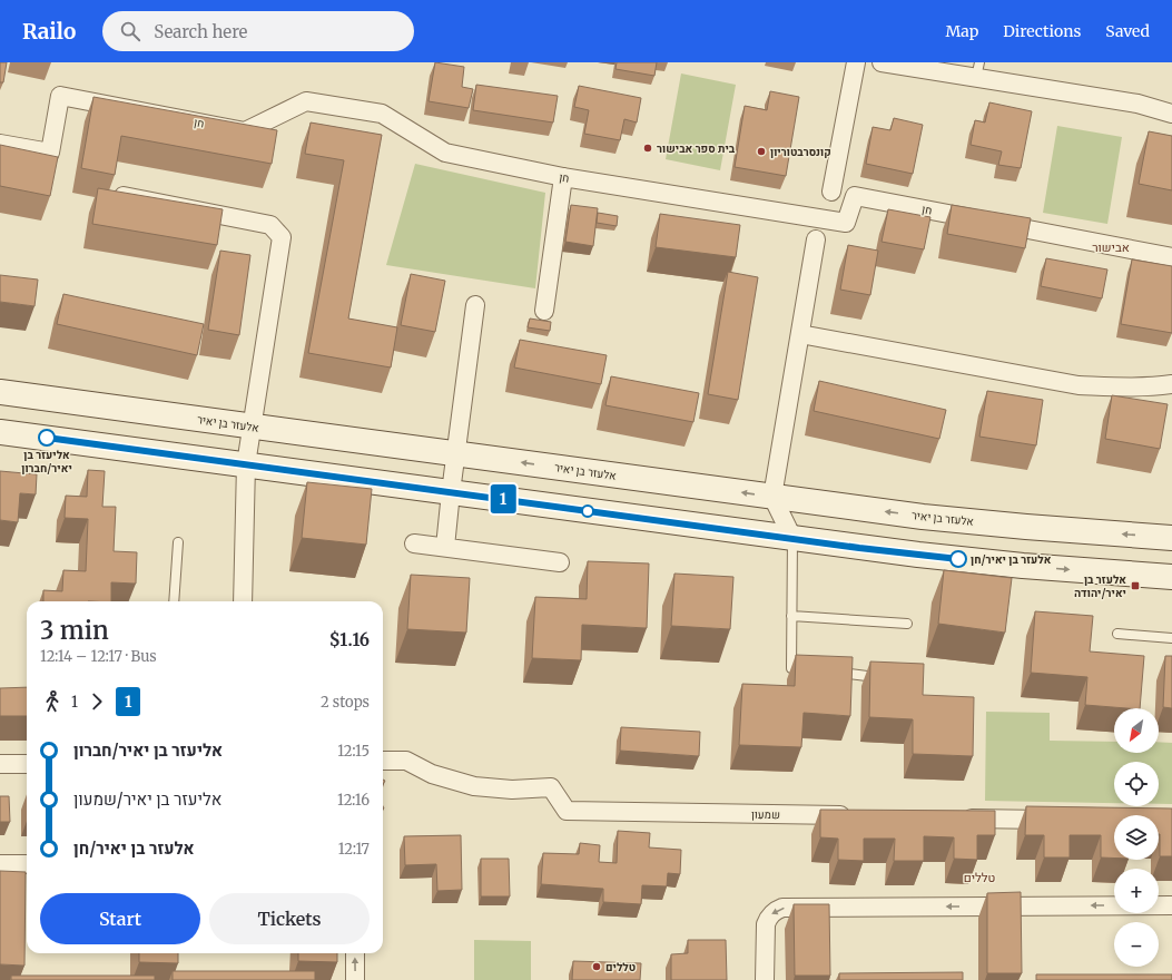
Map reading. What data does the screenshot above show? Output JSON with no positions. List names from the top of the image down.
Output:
{
  "streets": {
    "street": ["חן", "אלעזר בן יאיר", "שמעון"]
  },
  "districts": ["אבישור", "טללים"],
  "places": {
    "other": [
      "בית ספר אבישור",
      "קונסרבטוריון",
      "אליעזר בן יאיר/חברון",
      "אלעזר בן יאיר/חן",
      "טללים"
    ],
    "transit": ["אלעזר בן יאיר/יהודה"]
  },
  "lines": ["bus line 1"],
  "north": "bottom left",
  "page": {
    "header": "Railo",
    "search": "Search here",
    "nav": ["Map", "Directions", "Saved"],
    "on_map": "1",
    "heading": ["3 min", "12:14 – 12:17 · Bus", "$1.16"],
    "legs": ["1", "1", "2 stops"],
    "map_buttons": ["+", "−"],
    "list": [
      {
        "name": "אליעזר בן יאיר/חברון",
        "value": "12:15"
      },
      {
        "name": "אליעזר בן יאיר/שמעון",
        "value": "12:16"
      },
      {
        "name": "אלעזר בן יאיר/חן",
        "value": "12:17"
      }
    ],
    "buttons": ["Start", "Tickets"]
  }
}
